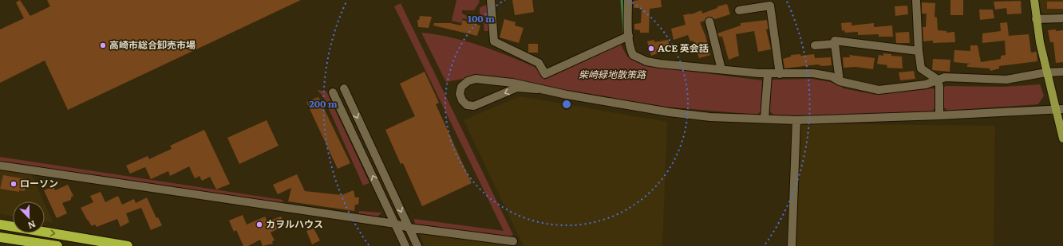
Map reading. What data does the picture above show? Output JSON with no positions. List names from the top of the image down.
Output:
{
  "parks": ["柴崎緑地散策路"],
  "places": [
    "高崎市総合卸売市場",
    "ACE 英会話",
    "ローソン",
    "カヲルハウス"
  ],
  "north": "bottom",
  "rings": ["100 m", "200 m"]
}
